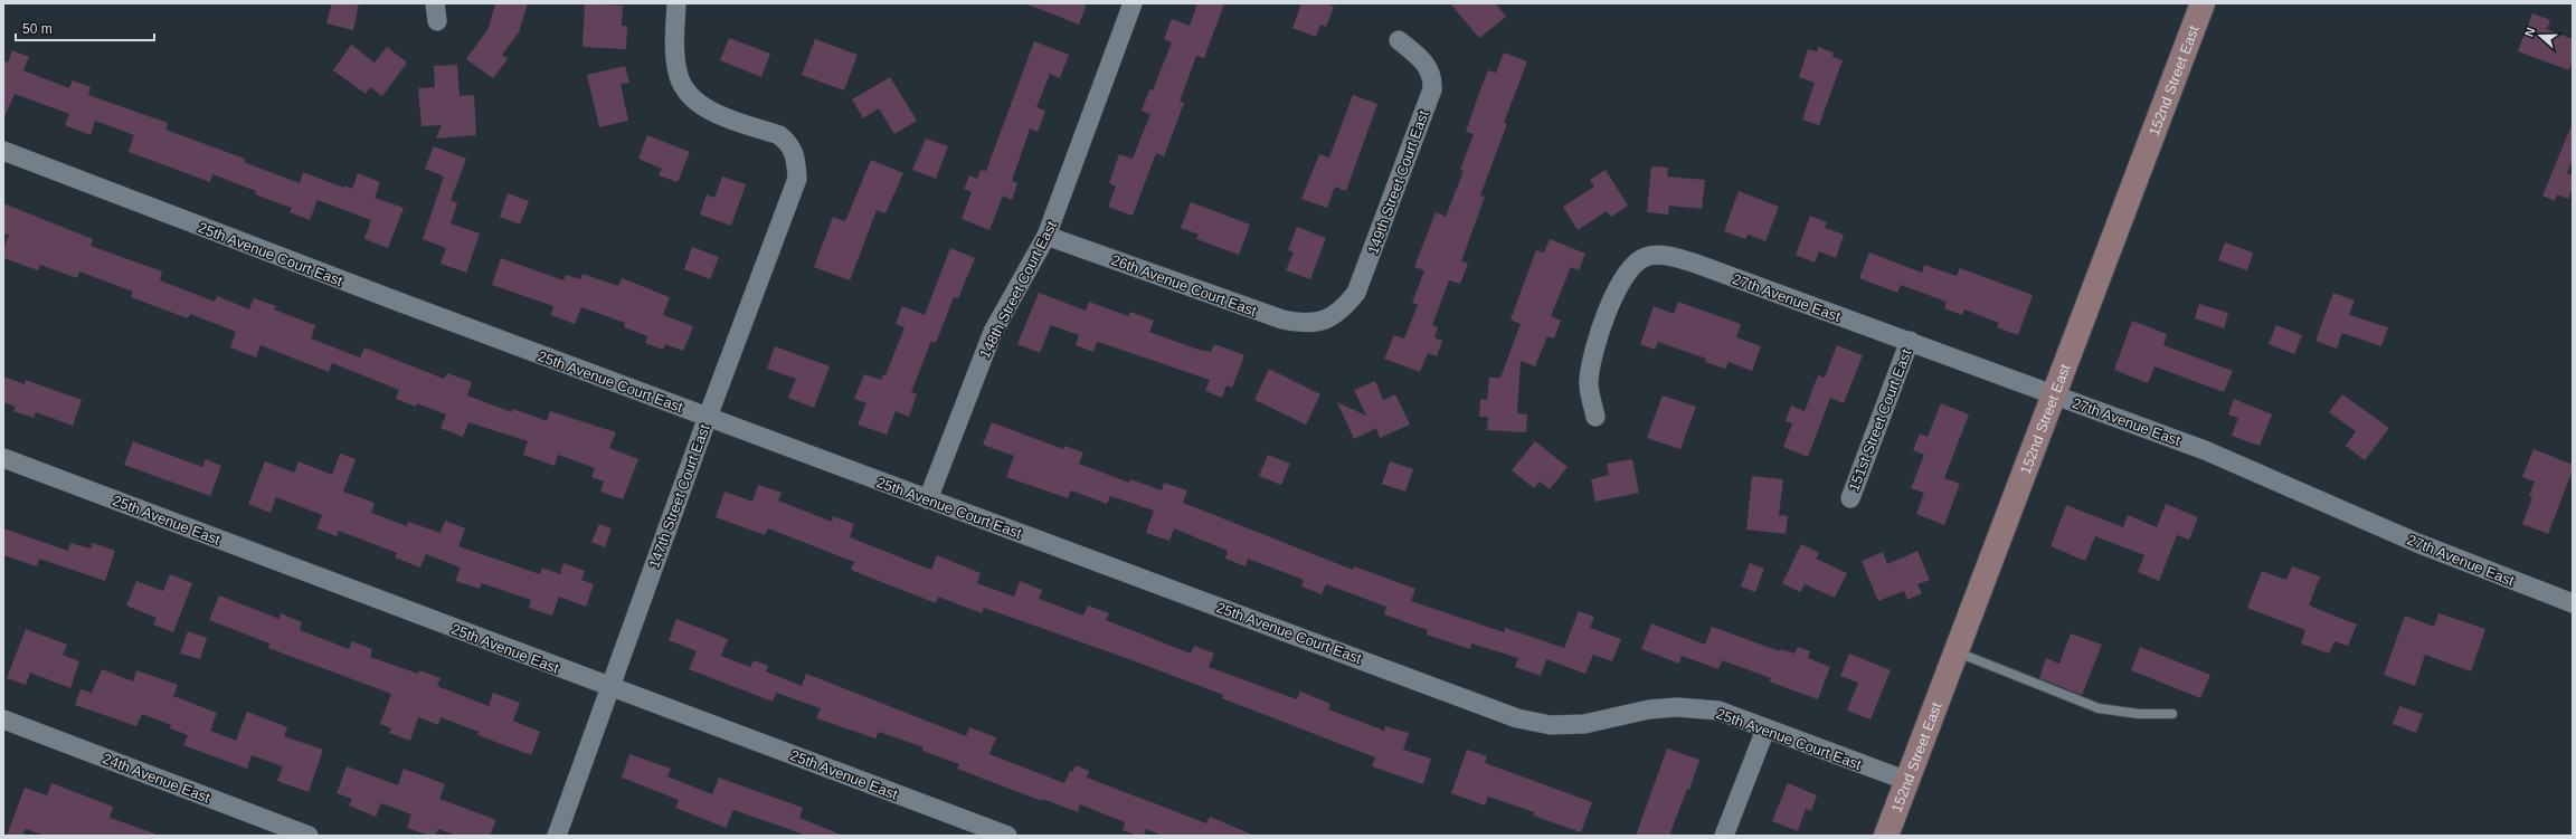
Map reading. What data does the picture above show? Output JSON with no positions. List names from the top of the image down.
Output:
{
  "streets": {
    "main road": ["152nd Street East"],
    "street": [
      "149th Street Court East",
      "25th Avenue Court East",
      "26th Avenue Court East",
      "148th Street Court East",
      "27th Avenue East",
      "151st Street Court East",
      "147th Street Court East",
      "25th Avenue East",
      "24th Avenue East"
    ]
  },
  "crossings": [
    ["152nd Street East", "25th Avenue Court East"],
    ["152nd Street East", "27th Avenue East"],
    ["149th Street Court East", "26th Avenue Court East"],
    ["25th Avenue Court East", "148th Street Court East"],
    ["25th Avenue Court East", "147th Street Court East"],
    ["26th Avenue Court East", "148th Street Court East"],
    ["27th Avenue East", "151st Street Court East"],
    ["147th Street Court East", "25th Avenue East"]
  ],
  "scale_bar": "50 m",
  "north": "left"
}
